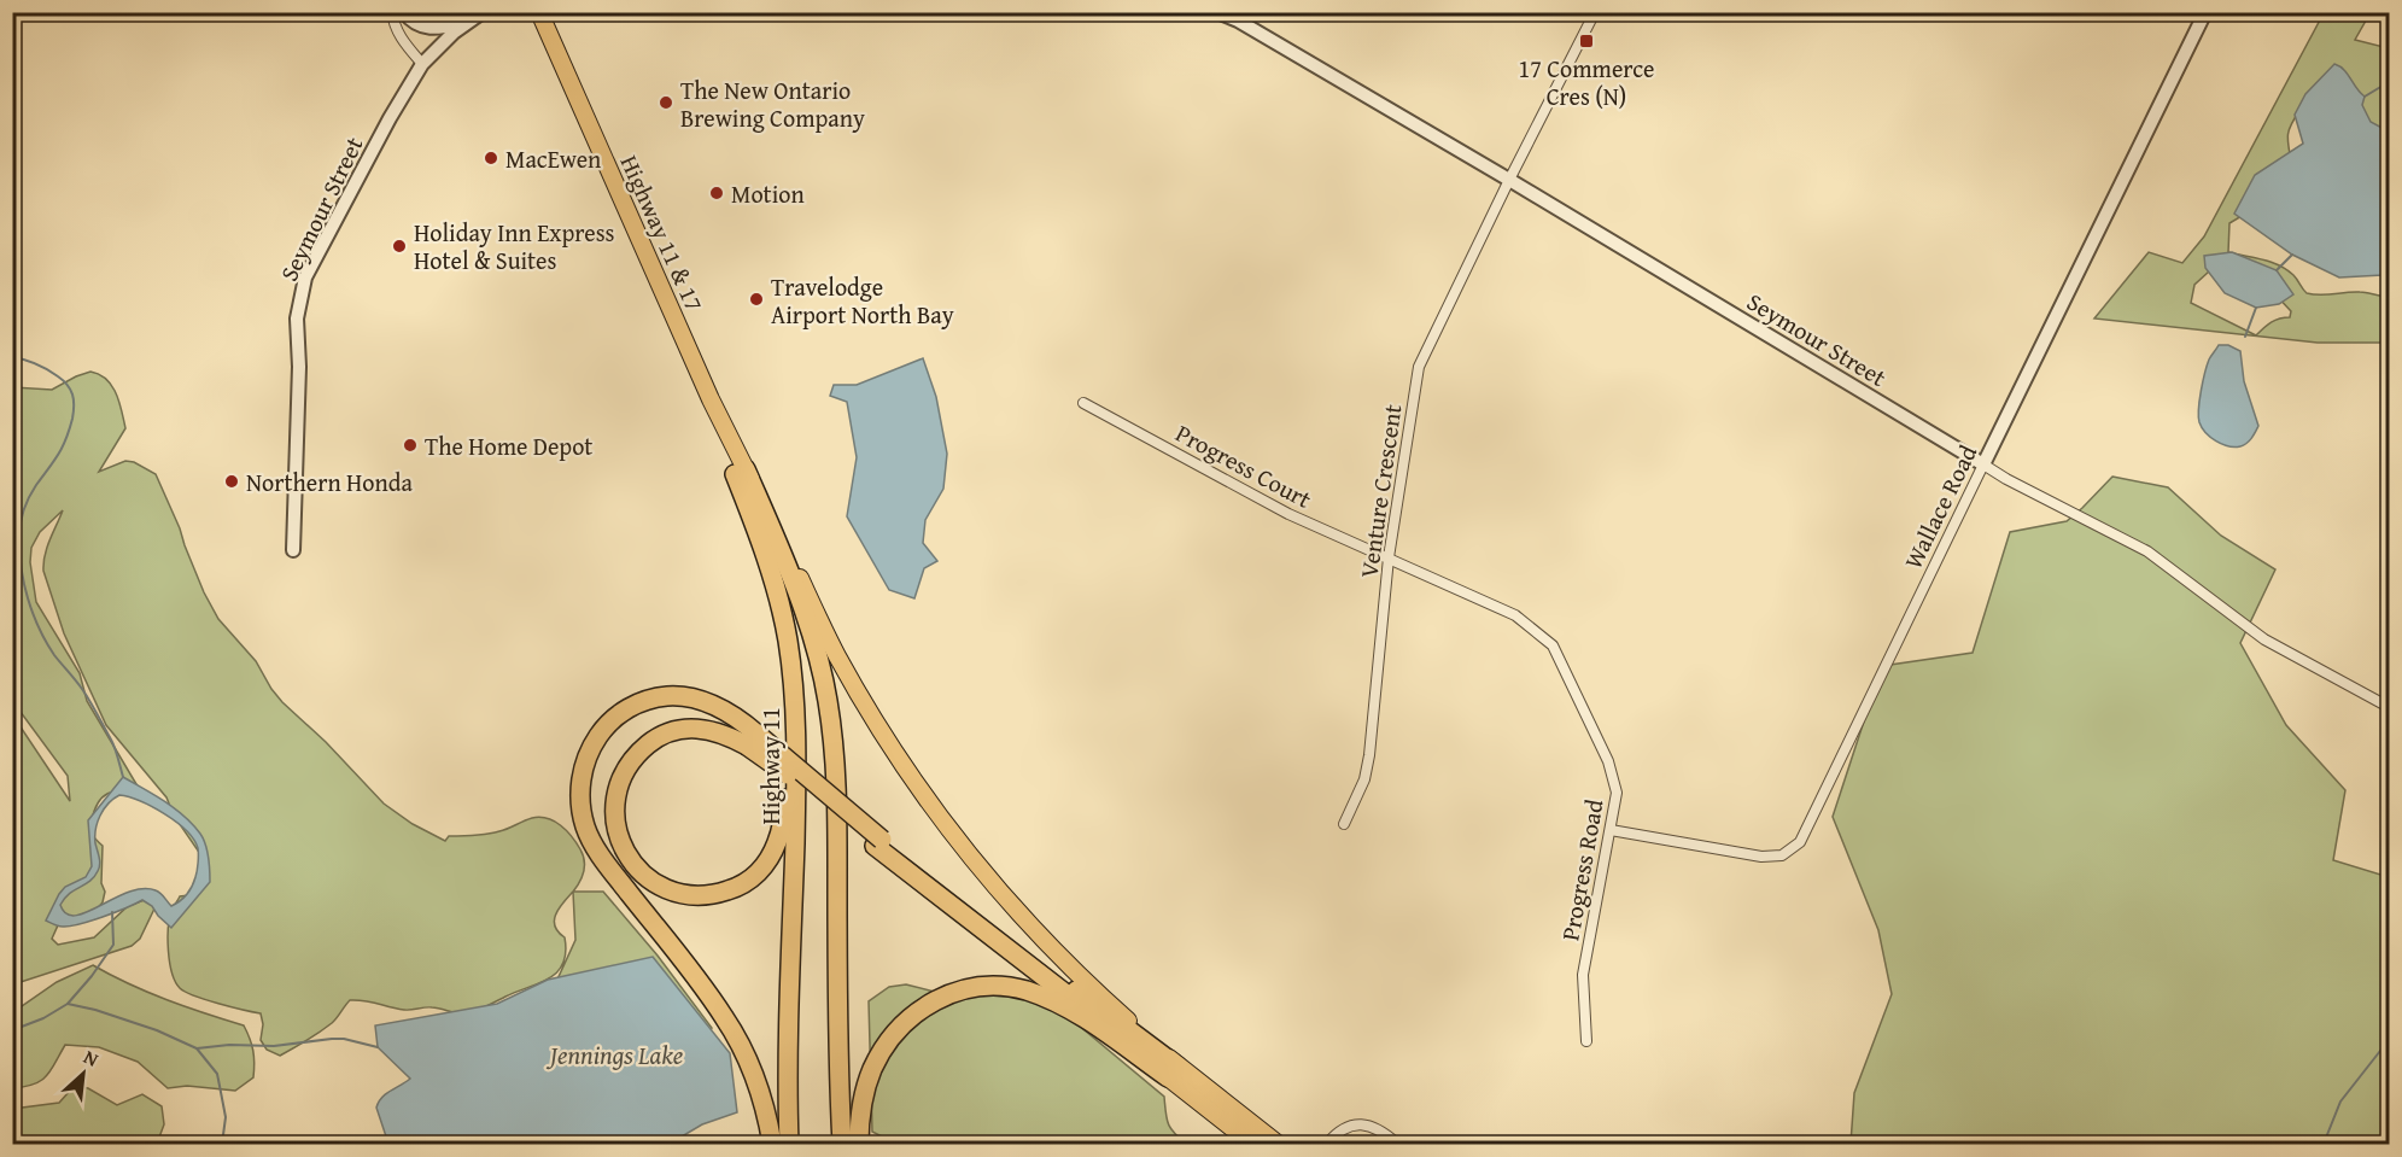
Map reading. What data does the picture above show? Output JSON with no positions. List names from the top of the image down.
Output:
{
  "streets": {
    "highway": ["Highway 11 & 17", "Highway 11"],
    "street": [
      "Seymour Street",
      "Progress Court",
      "Venture Crescent",
      "Wallace Road",
      "Progress Road"
    ]
  },
  "crossings": [
    ["Seymour Street", "Venture Crescent"],
    ["Seymour Street", "Wallace Road"],
    ["Highway 11 & 17", "Highway 11"],
    ["Progress Court", "Venture Crescent"],
    ["Progress Court", "Progress Road"],
    ["Venture Crescent", "Progress Road"],
    ["Wallace Road", "Progress Road"]
  ],
  "water": ["Jennings Lake"],
  "places": {
    "transit": ["17 Commerce Cres (N)"],
    "other": [
      "The New Ontario Brewing Company",
      "MacEwen",
      "Motion",
      "Holiday Inn Express Hotel & Suites",
      "Travelodge Airport North Bay",
      "The Home Depot",
      "Northern Honda"
    ]
  },
  "north": "top right"
}
